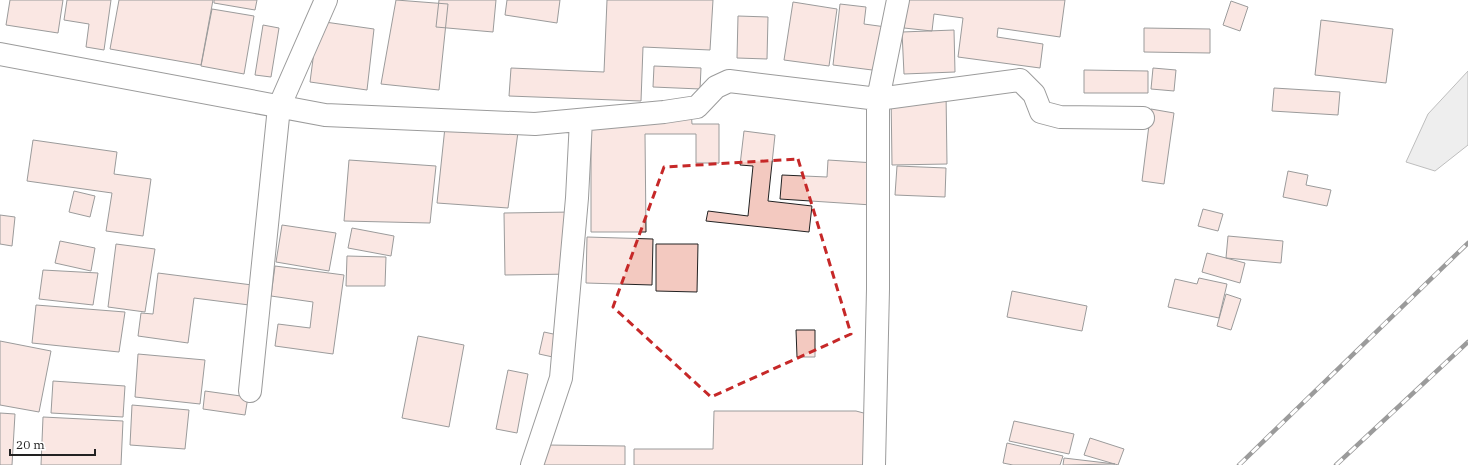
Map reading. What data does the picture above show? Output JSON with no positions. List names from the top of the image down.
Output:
{
  "scale_bar": "20 m"
}
